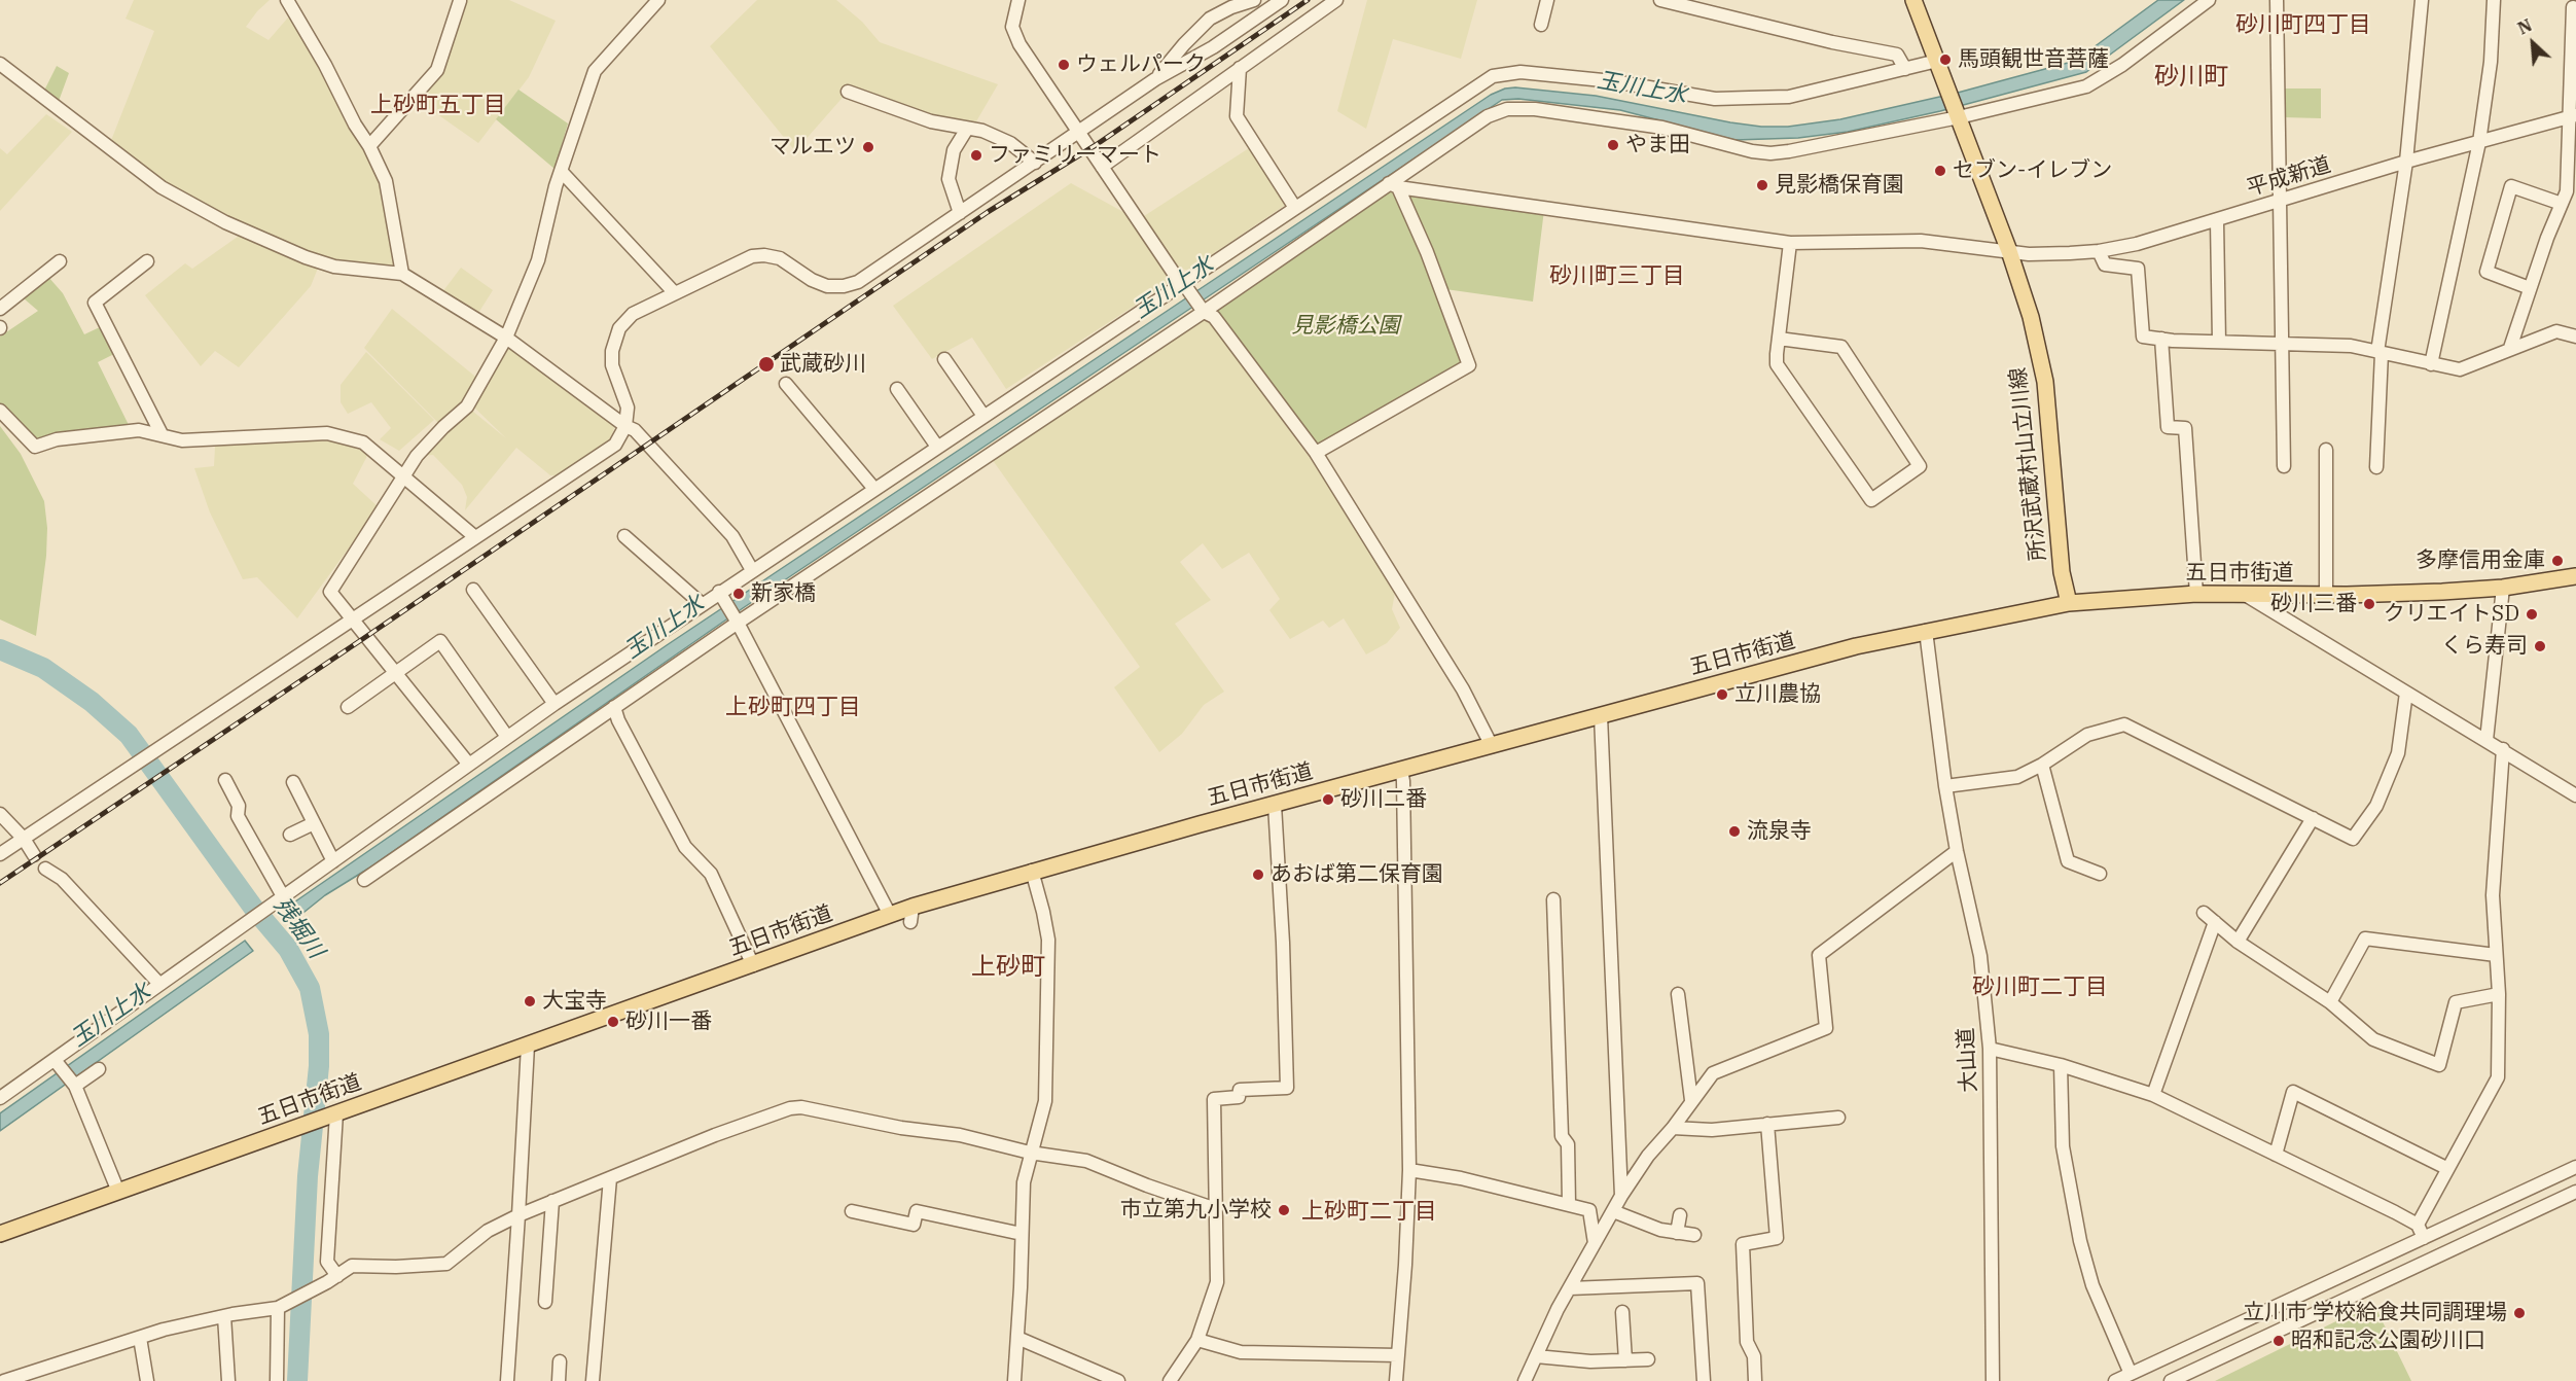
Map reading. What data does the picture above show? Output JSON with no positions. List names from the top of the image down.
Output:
{
  "streets": {
    "main road": ["所沢武蔵村山立川線", "五日市街道"],
    "street": ["平成新道", "大山道"]
  },
  "crossings": [
    ["平成新道", "所沢武蔵村山立川線"],
    ["所沢武蔵村山立川線", "五日市街道"],
    ["五日市街道", "大山道"]
  ],
  "districts": [
    "砂川町四丁目",
    "砂川町",
    "上砂町五丁目",
    "砂川町三丁目",
    "上砂町四丁目",
    "上砂町",
    "砂川町二丁目",
    "上砂町二丁目"
  ],
  "water": ["玉川上水", "残堀川"],
  "parks": ["見影橋公園"],
  "places": [
    "馬頭観世音菩薩",
    "ウェルパーク",
    "やま田",
    "マルエツ",
    "ファミリーマート",
    "セブン-イレブン",
    "見影橋保育園",
    "武蔵砂川",
    "多摩信用金庫",
    "新家橋",
    "砂川三番",
    "クリエイトSD",
    "くら寿司",
    "立川農協",
    "砂川二番",
    "流泉寺",
    "あおば第二保育園",
    "大宝寺",
    "砂川一番",
    "市立第九小学校",
    "立川市 学校給食共同調理場",
    "昭和記念公園砂川口"
  ],
  "north": "top left"
}
